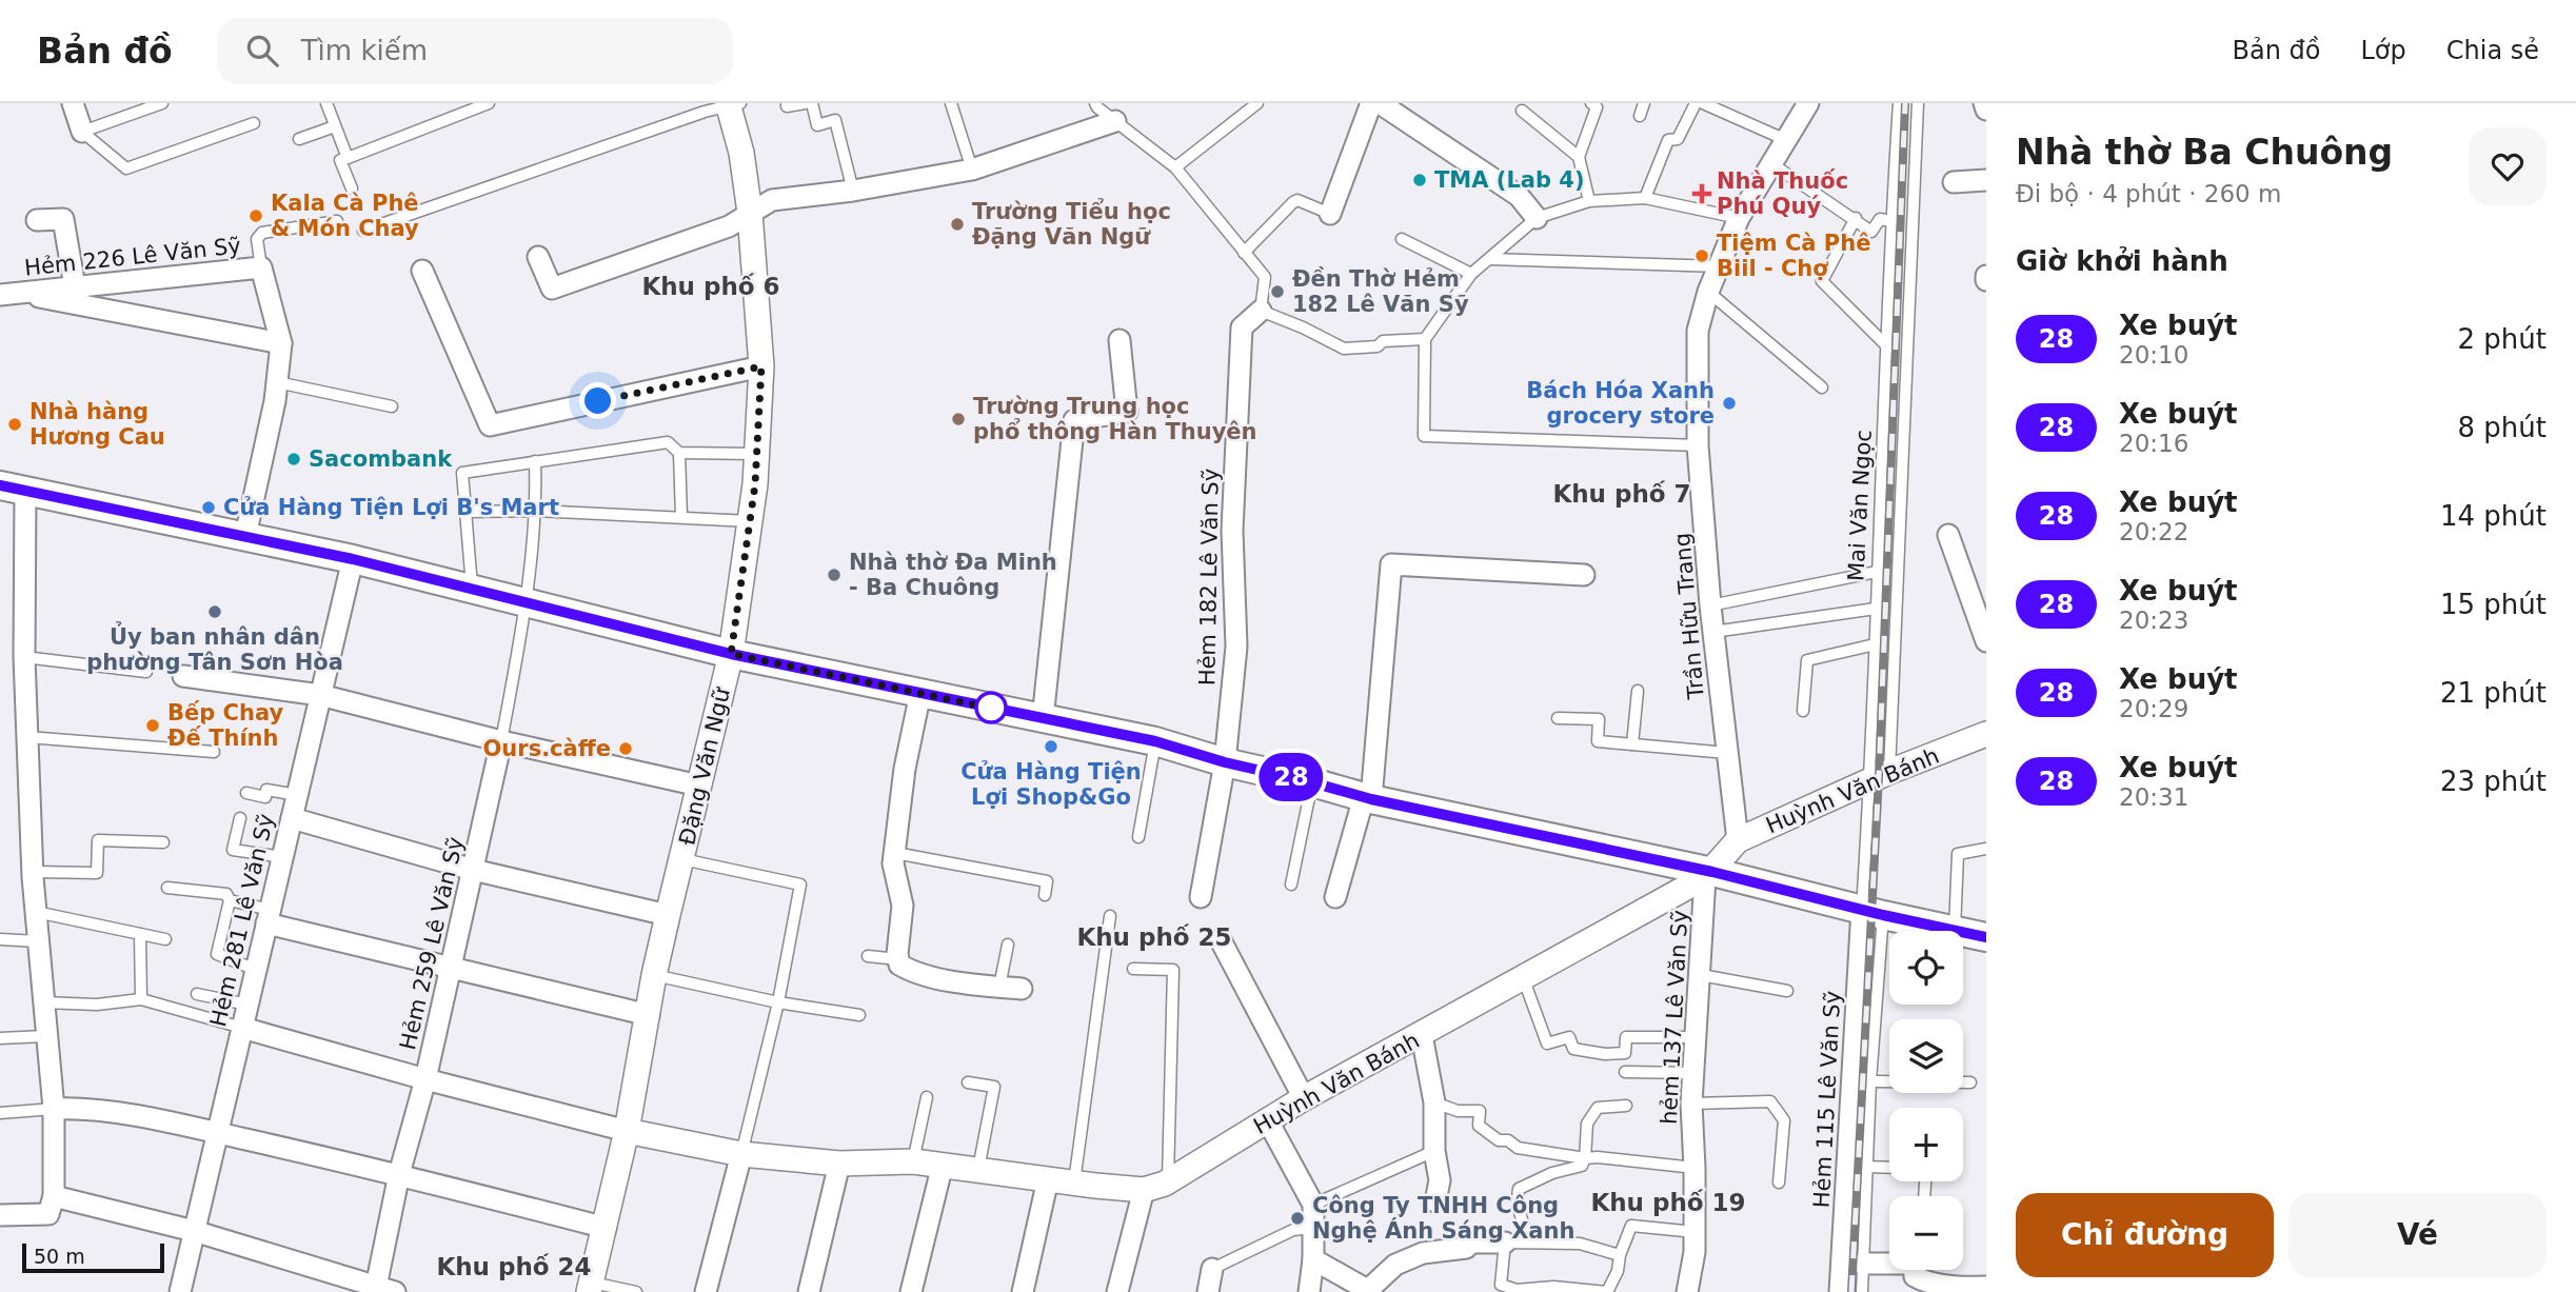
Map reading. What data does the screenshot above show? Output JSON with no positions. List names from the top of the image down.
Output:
{
  "streets": {
    "street": [
      "Hẻm 226 Lê Văn Sỹ",
      "Hẻm 182 Lê Văn Sỹ",
      "Trần Hữu Trang",
      "Đặng Văn Ngữ",
      "Huỳnh Văn Bánh",
      "Hẻm 281 Lê Văn Sỹ",
      "Hẻm 259 Lê Văn Sỹ",
      "hẻm 137 Lê Văn Sỹ",
      "Hẻm 115 Lê Văn Sỹ"
    ],
    "lane": ["Mai Văn Ngọc"]
  },
  "crossings": [
    ["Mai Văn Ngọc", "Huỳnh Văn Bánh"],
    ["Mai Văn Ngọc", "Hẻm 115 Lê Văn Sỹ"],
    ["Trần Hữu Trang", "Huỳnh Văn Bánh"],
    ["Đặng Văn Ngữ", "Huỳnh Văn Bánh"],
    ["Huỳnh Văn Bánh", "hẻm 137 Lê Văn Sỹ"]
  ],
  "districts": [
    "Khu phố 6",
    "Khu phố 7",
    "Khu phố 25",
    "Khu phố 19",
    "Khu phố 24"
  ],
  "places": {
    "other": [
      "TMA (Lab 4)",
      "Kala Cà Phê & Món Chay",
      "Trường Tiểu học Đặng Văn Ngữ",
      "Tiệm Cà Phê Biil - Chợ",
      "Đền Thờ Hẻm 182 Lê Văn Sỹ",
      "Bách Hóa Xanh grocery store",
      "Trường Trung học phổ thông Hàn Thuyên",
      "Nhà hàng Hương Cau",
      "Sacombank",
      "Cửa Hàng Tiện Lợi B's Mart",
      "Nhà thờ Đa Minh - Ba Chuông",
      "Ủy ban nhân dân phường Tân Sơn Hòa",
      "Bếp Chay Đế Thính",
      "Cửa Hàng Tiện Lợi Shop&Go",
      "Ours.càffe",
      "Công Ty TNHH Công Nghệ Ánh Sáng Xanh"
    ],
    "health": ["Nhà Thuốc Phú Quý"]
  },
  "lines": ["bus line 28"],
  "scale_bar": "50 m",
  "page": {
    "header": "Bản đồ",
    "search": "Tìm kiếm",
    "nav": ["Bản đồ", "Lớp", "Chia sẻ"],
    "on_map": "28",
    "heading": [
      ["Nhà thờ Ba Chuông", "Đi bộ · 4 phút · 260 m"],
      "Giờ khởi hành"
    ],
    "list": [
      {
        "mark": "28",
        "name": "Xe buýt",
        "note": "20:10",
        "value": "2 phút"
      },
      {
        "mark": "28",
        "name": "Xe buýt",
        "note": "20:16",
        "value": "8 phút"
      },
      {
        "mark": "28",
        "name": "Xe buýt",
        "note": "20:22",
        "value": "14 phút"
      },
      {
        "mark": "28",
        "name": "Xe buýt",
        "note": "20:23",
        "value": "15 phút"
      },
      {
        "mark": "28",
        "name": "Xe buýt",
        "note": "20:29",
        "value": "21 phút"
      },
      {
        "mark": "28",
        "name": "Xe buýt",
        "note": "20:31",
        "value": "23 phút"
      }
    ],
    "map_buttons": ["+", "−"],
    "buttons": ["Chỉ đường", "Vé"],
    "scale": "50 m"
  }
}
